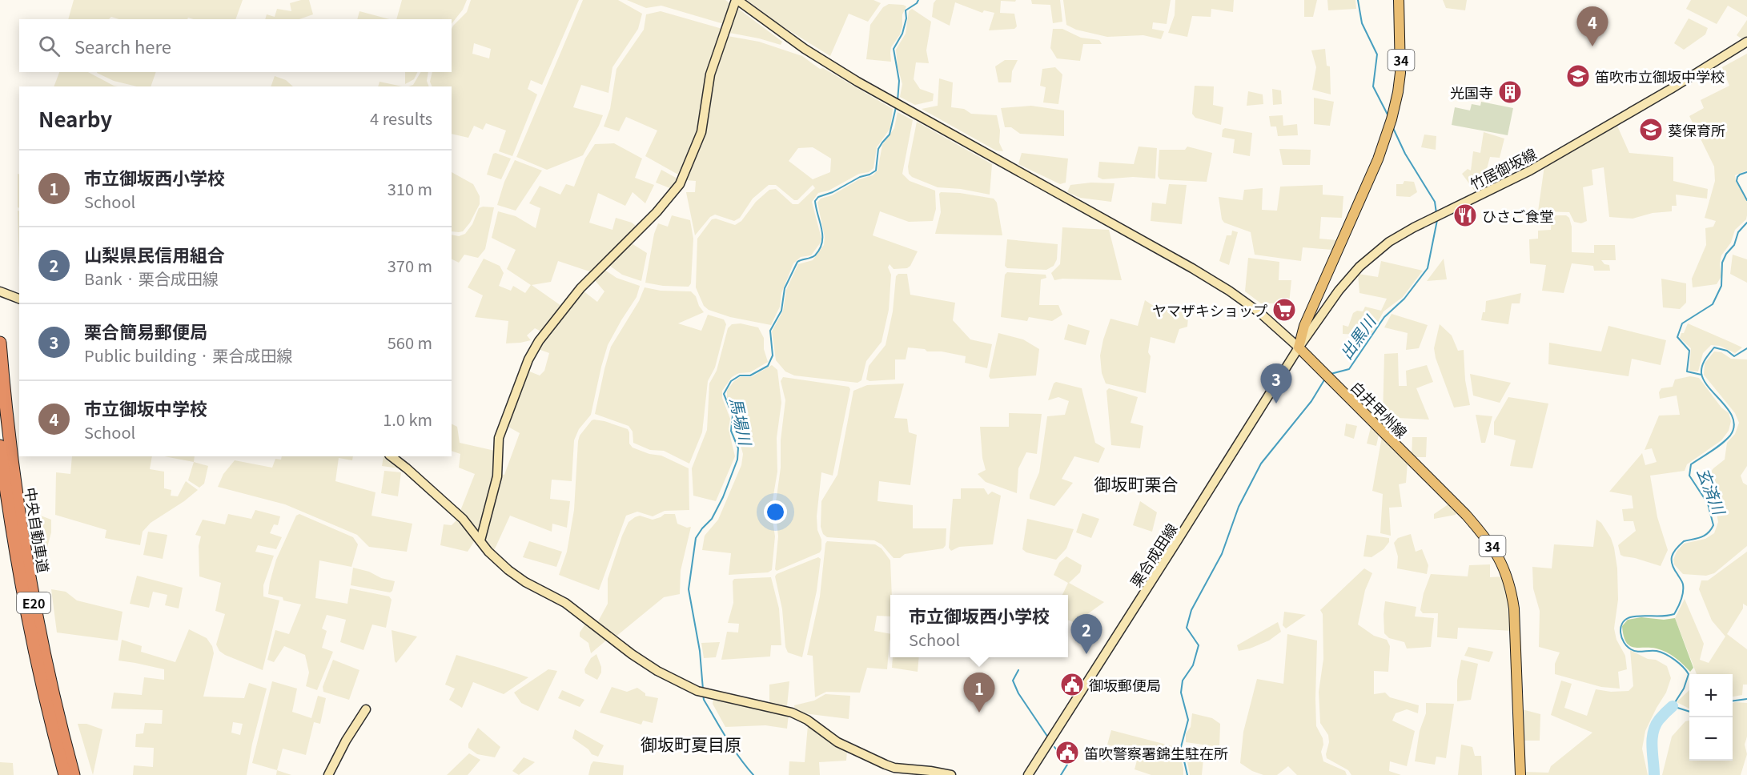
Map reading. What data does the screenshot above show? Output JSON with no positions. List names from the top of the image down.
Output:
{
  "streets": {
    "highway": ["中央自動車道", "E20"],
    "main road": ["34", "白井甲州線"],
    "street": ["竹居御坂線", "栗合成田線"]
  },
  "crossings": [
    ["34", "竹居御坂線"],
    ["34", "白井甲州線"],
    ["34", "栗合成田線"],
    ["竹居御坂線", "白井甲州線"],
    ["竹居御坂線", "栗合成田線"],
    ["白井甲州線", "栗合成田線"]
  ],
  "districts": ["御坂町栗合", "御坂町夏目原"],
  "water": ["出黒川", "馬場川", "玄済川"],
  "places": {
    "school or university": ["笛吹市立御坂中学校", "葵保育所"],
    "building": ["光国寺"],
    "restaurant": ["ひさご食堂"],
    "supermarket": ["ヤマザキショップ"],
    "public building": ["御坂郵便局", "笛吹警察署錦生駐在所"]
  },
  "page": {
    "pins": [
      "4",
      "3",
      "2",
      "1"
    ],
    "search": "Search here",
    "heading": ["Nearby", "4 results"],
    "list": [
      {
        "mark": "1",
        "name": "市立御坂西小学校",
        "note": "School",
        "value": "310 m"
      },
      {
        "mark": "2",
        "name": "山梨県民信用組合",
        "note": "Bank · 栗合成田線",
        "value": "370 m"
      },
      {
        "mark": "3",
        "name": "栗合簡易郵便局",
        "note": "Public building · 栗合成田線",
        "value": "560 m"
      },
      {
        "mark": "4",
        "name": "市立御坂中学校",
        "note": "School",
        "value": "1.0 km"
      }
    ],
    "popup": ["市立御坂西小学校", "School"],
    "map_buttons": ["+", "−"]
  }
}
